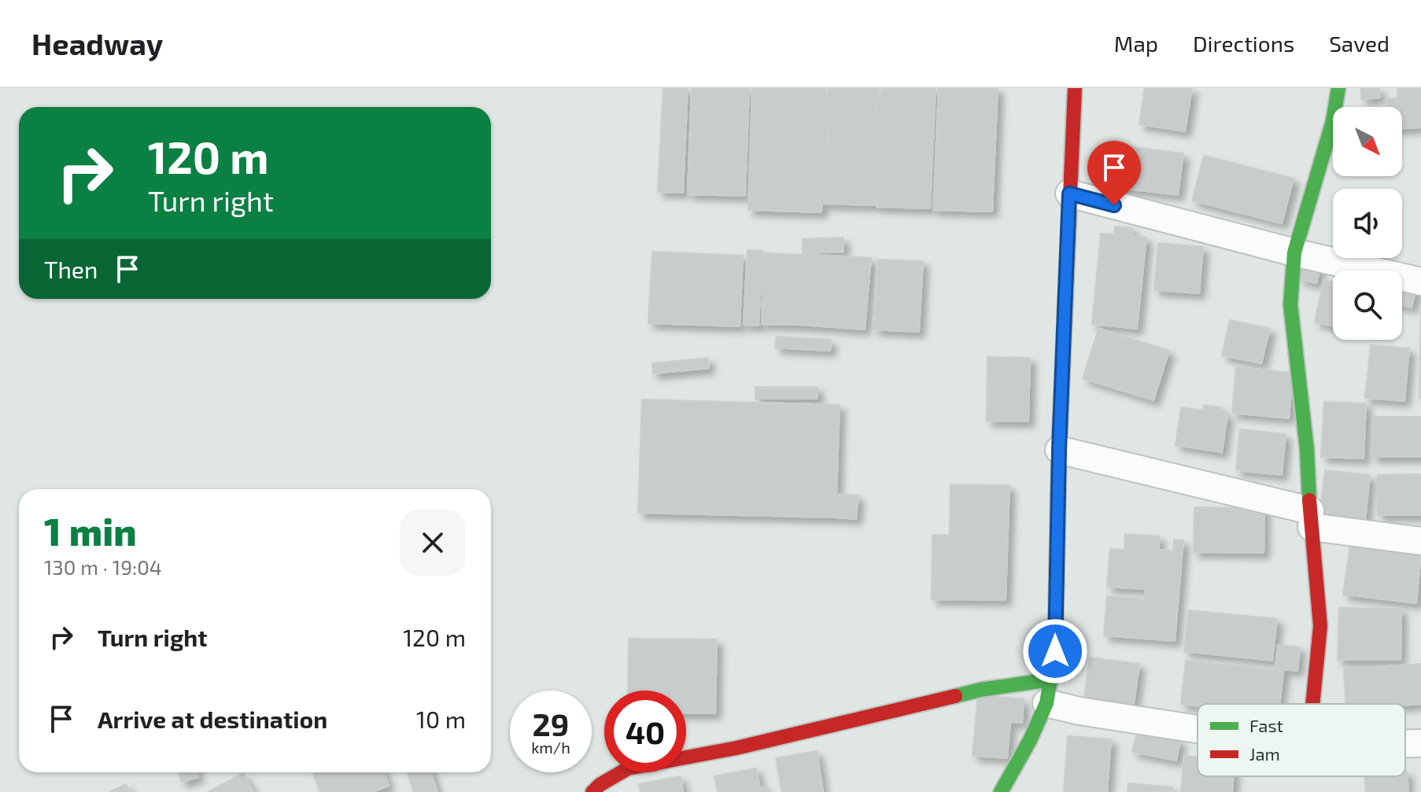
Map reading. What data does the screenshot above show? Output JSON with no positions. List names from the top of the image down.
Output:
{
  "legend": ["Fast", "Jam"],
  "north": "bottom right",
  "page": {
    "header": "Headway",
    "nav": ["Map", "Directions", "Saved"],
    "turn": ["120 m", "Turn right"],
    "then": "Then",
    "heading": ["1 min", "130 m · 19:04"],
    "list": [
      {
        "name": "Turn right",
        "value": "120 m"
      },
      {
        "name": "Arrive at destination",
        "value": "10 m"
      }
    ],
    "speed": "29 km/h",
    "limit": "40"
  }
}
